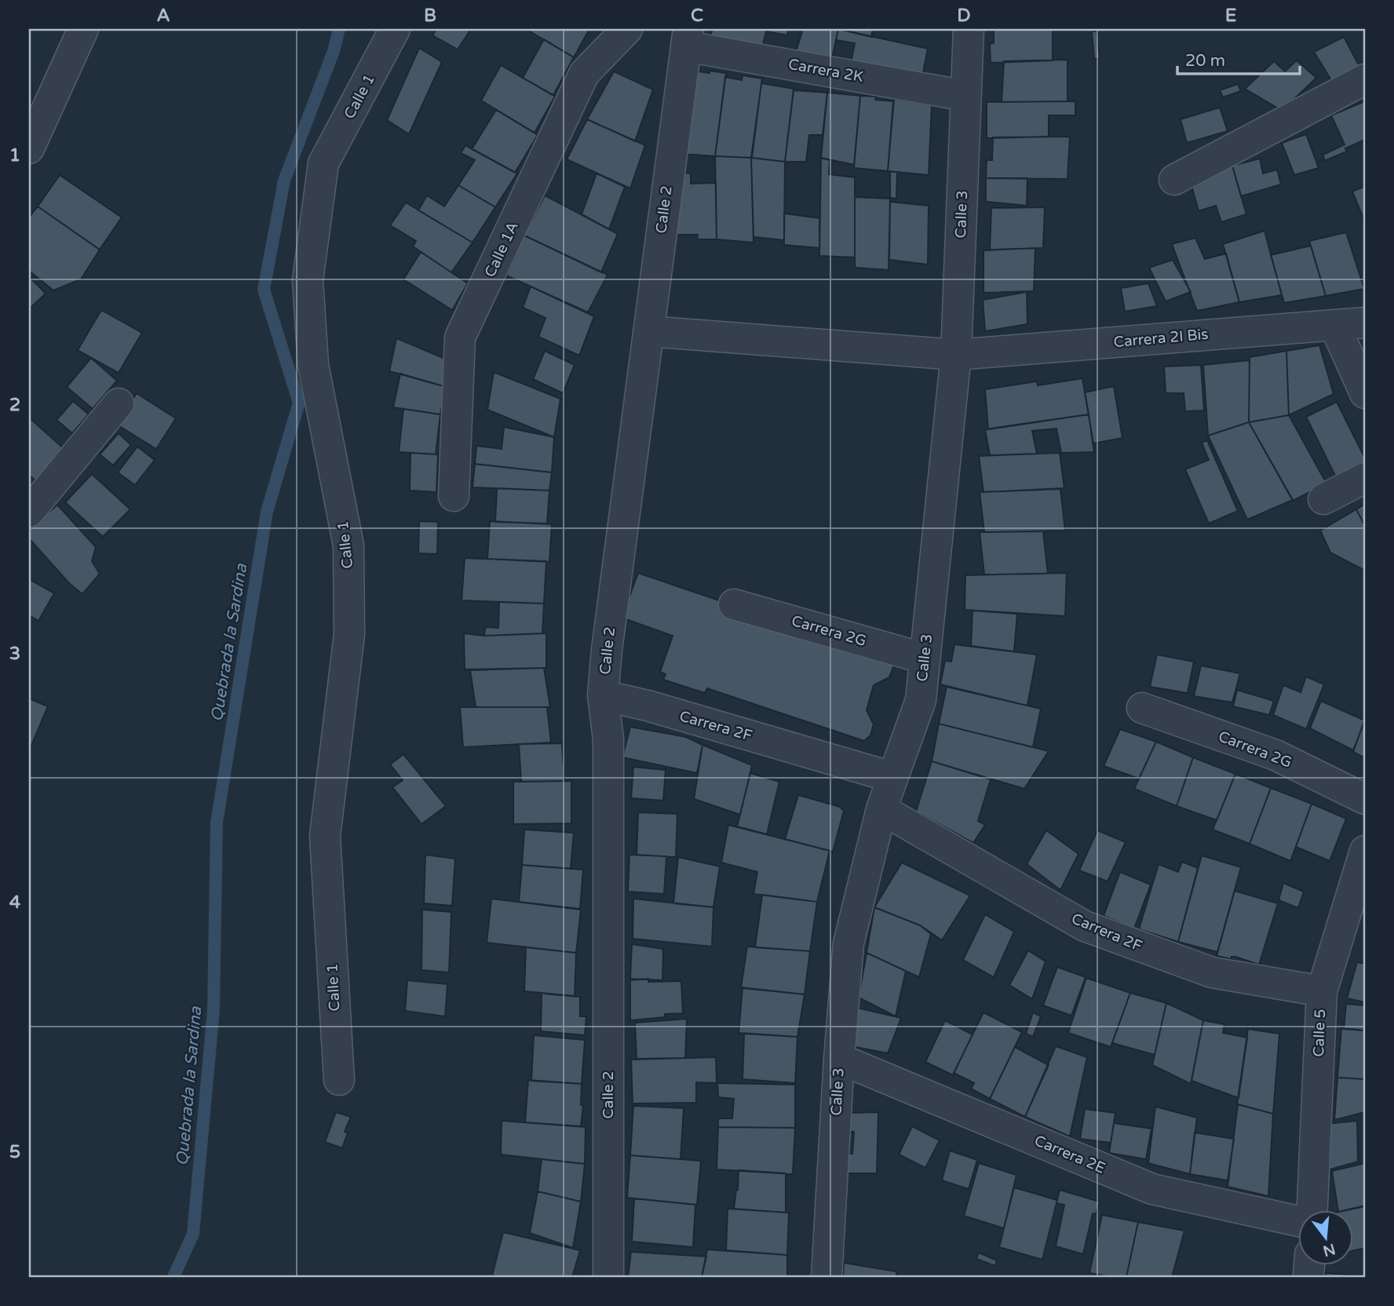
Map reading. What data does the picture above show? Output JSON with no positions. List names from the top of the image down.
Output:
{
  "streets": {
    "street": [
      "Carrera 2K",
      "Calle 1",
      "Calle 2",
      "Calle 3",
      "Calle 1A",
      "Carrera 2I Bis",
      "Carrera 2G",
      "Carrera 2F",
      "Calle 5",
      "Carrera 2E"
    ]
  },
  "crossings": [
    ["Carrera 2K", "Calle 2"],
    ["Carrera 2K", "Calle 3"],
    ["Calle 2", "Carrera 2I Bis"],
    ["Calle 2", "Carrera 2F"],
    ["Calle 3", "Carrera 2I Bis"],
    ["Calle 3", "Carrera 2G"],
    ["Calle 3", "Carrera 2F"],
    ["Calle 3", "Carrera 2E"],
    ["Carrera 2F", "Calle 5"]
  ],
  "water": ["Quebrada la Sardina"],
  "scale_bar": "20 m",
  "north": "bottom",
  "grid": {
    "columns": [
      "A",
      "B",
      "C",
      "D",
      "E"
    ],
    "rows": [
      "1",
      "2",
      "3",
      "4",
      "5"
    ]
  }
}
